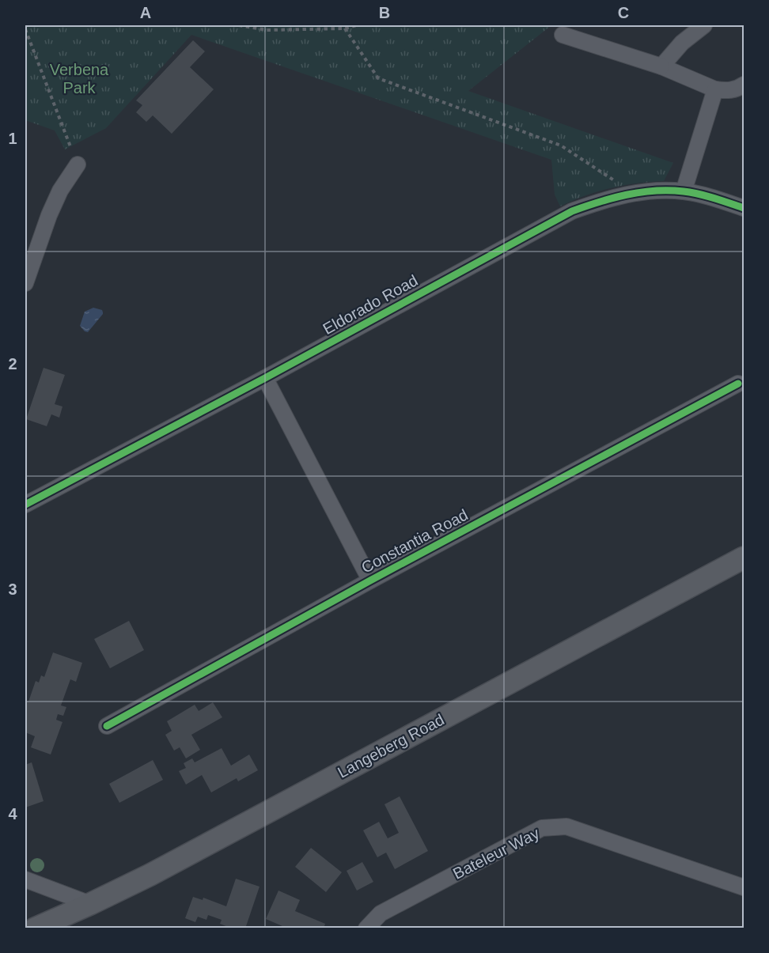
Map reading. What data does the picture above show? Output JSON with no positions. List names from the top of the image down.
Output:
{
  "streets": {
    "main road": ["Langeberg Road"],
    "street": ["Eldorado Road", "Constantia Road", "Bateleur Way"]
  },
  "crossings": [
    ["Eldorado Road", "Constantia Road"]
  ],
  "parks": ["Verbena Park"],
  "grid": {
    "columns": ["A", "B", "C"],
    "rows": [
      "1",
      "2",
      "3",
      "4"
    ]
  }
}
